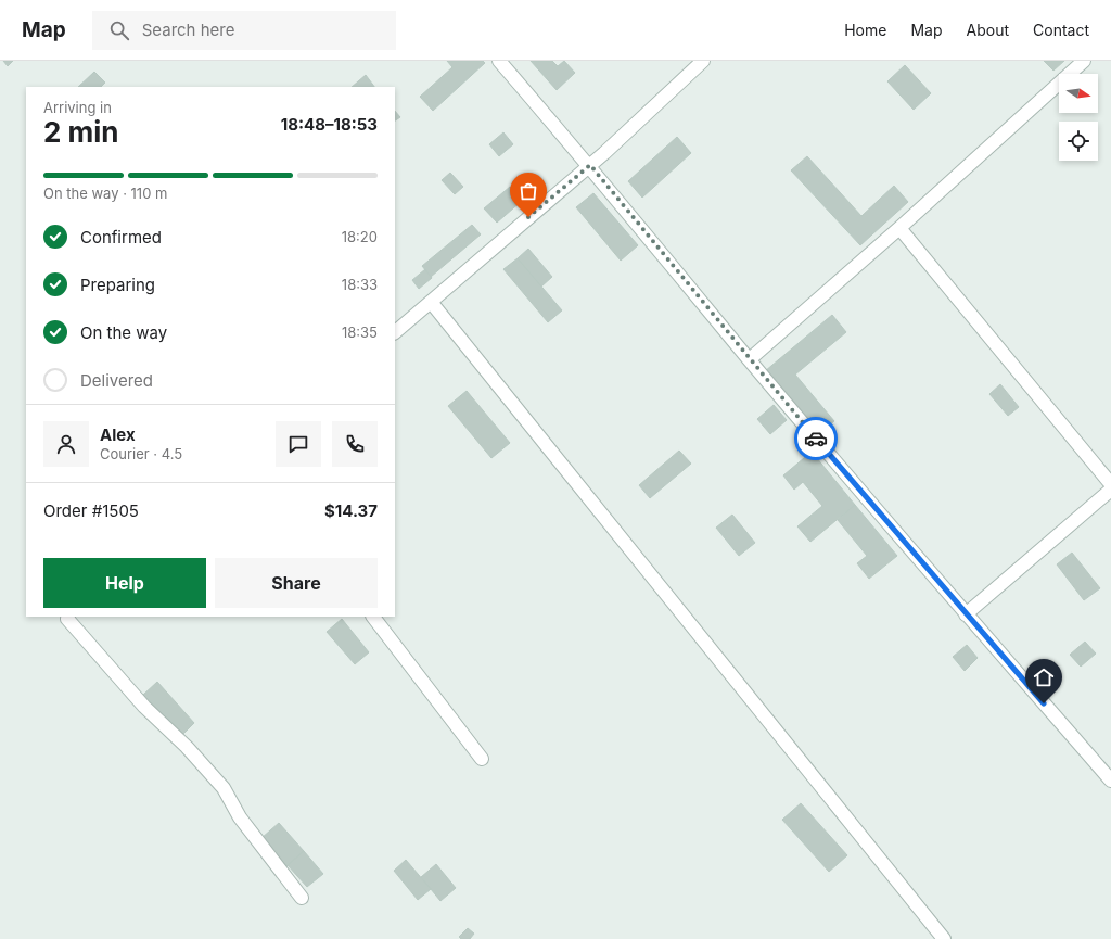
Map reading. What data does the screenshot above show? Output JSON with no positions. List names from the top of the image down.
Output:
{
  "north": "right",
  "page": {
    "header": "Map",
    "search": "Search here",
    "nav": [
      "Home",
      "Map",
      "About",
      "Contact"
    ],
    "heading": ["2 min", "Arriving in", "18:48–18:53"],
    "panel": [
      "Alex",
      "Courier · 4.5",
      "Order #1505",
      "$14.37"
    ],
    "bar": "On the way · 110 m",
    "list": [
      ["Confirmed", "18:20"],
      ["Preparing", "18:33"],
      ["On the way", "18:35"],
      "Delivered"
    ],
    "buttons": ["Help", "Share"]
  }
}
